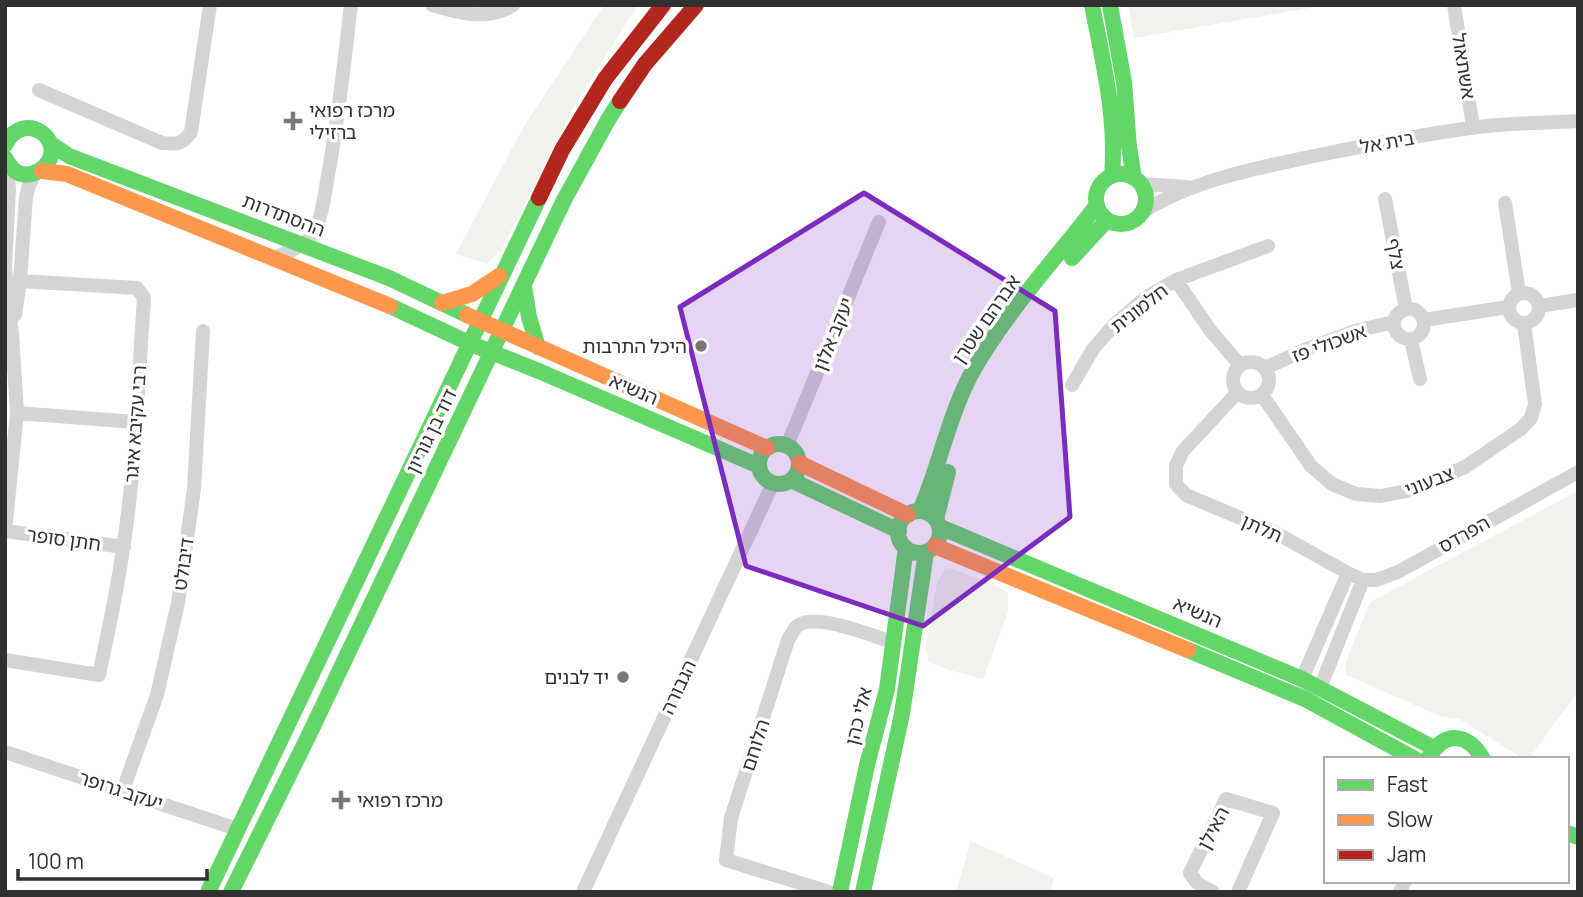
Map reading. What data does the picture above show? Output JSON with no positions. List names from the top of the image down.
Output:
{
  "streets": {
    "street": [
      "אשתאול",
      "בית אל",
      "ההסתדרות",
      "צלף",
      "חלמונית",
      "אברהם שטרן",
      "יעקב אלון",
      "אשכולי פז",
      "הנשיא",
      "רבי עקיבא איגר",
      "דוד בן גוריון",
      "צבעוני",
      "תלתן",
      "הפרדס",
      "חתן סופר",
      "דיבולט",
      "הגבורה",
      "אלי כהן",
      "הלוחם",
      "יעקב גרופר",
      "האילן"
    ]
  },
  "crossings": [
    ["אשתאול", "בית אל"],
    ["בית אל", "אברהם שטרן"],
    ["ההסתדרות", "הנשיא"],
    ["ההסתדרות", "דוד בן גוריון"],
    ["צלף", "אשכולי פז"],
    ["אברהם שטרן", "הנשיא"],
    ["אברהם שטרן", "אלי כהן"],
    ["יעקב אלון", "הנשיא"],
    ["יעקב אלון", "הגבורה"],
    ["אשכולי פז", "צבעוני"],
    ["אשכולי פז", "תלתן"],
    ["הנשיא", "דוד בן גוריון"],
    ["הנשיא", "הגבורה"],
    ["הנשיא", "אלי כהן"],
    ["רבי עקיבא איגר", "חתן סופר"],
    ["דוד בן גוריון", "יעקב גרופר"],
    ["צבעוני", "תלתן"],
    ["דיבולט", "יעקב גרופר"],
    ["אלי כהן", "הלוחם"]
  ],
  "places": {
    "health": ["מרכז רפואי ברזילי", "מרכז רפואי"],
    "other": ["היכל התרבות", "יד לבנים"]
  },
  "legend": ["Fast", "Slow", "Jam"],
  "scale_bar": "100 m"
}
